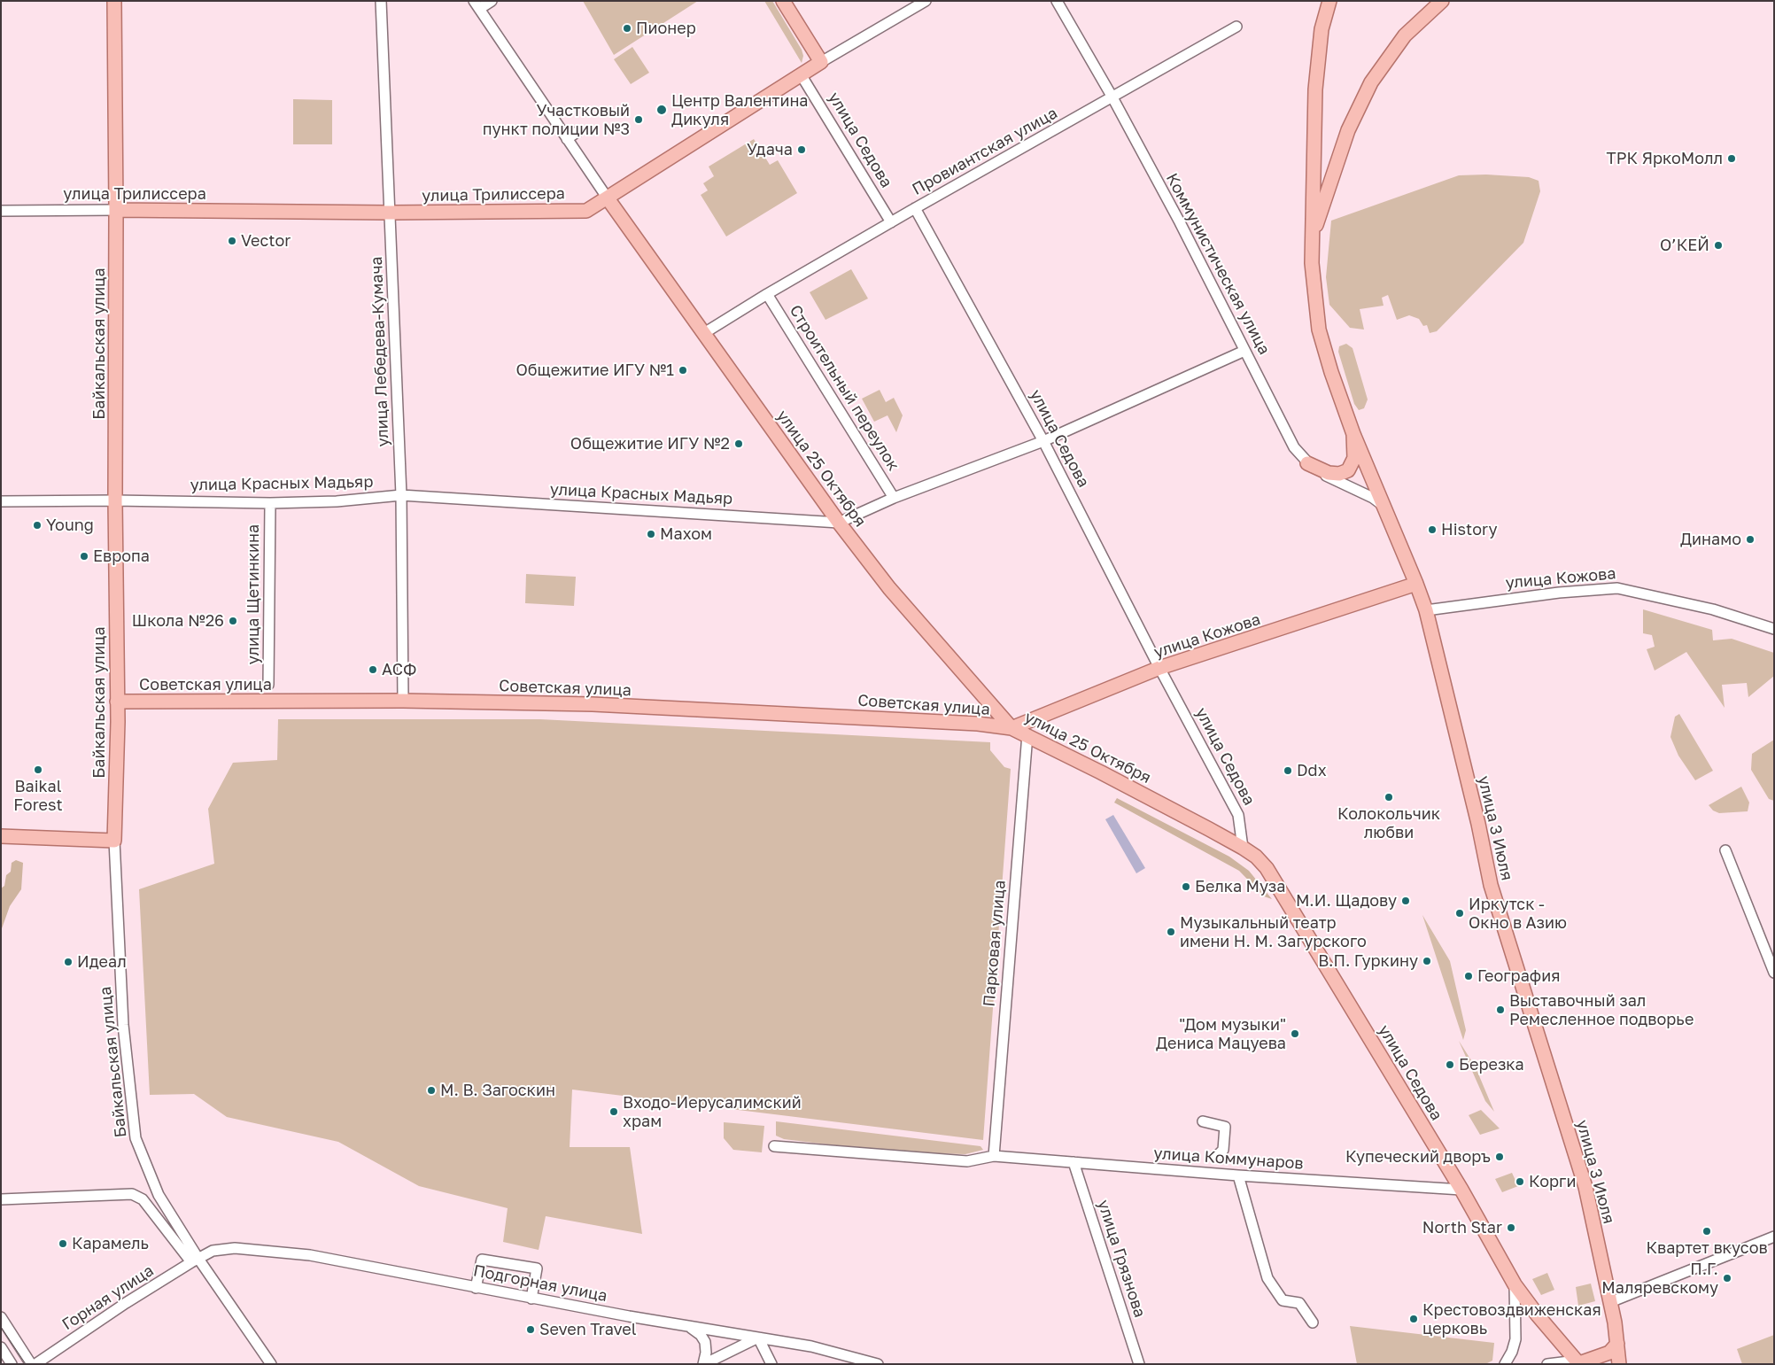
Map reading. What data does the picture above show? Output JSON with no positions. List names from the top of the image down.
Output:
{
  "streets": {
    "main road": [
      "улица Седова",
      "улица Трилиссера",
      "Байкальская улица",
      "улица 25 Октября",
      "улица Кожова",
      "Советская улица",
      "улица 3 Июля"
    ],
    "street": [
      "Провиантская улица",
      "Коммунистическая улица",
      "улица Лебедева-Кумача",
      "Строительный переулок",
      "улица Красных Мадьяр",
      "улица Щетинкина",
      "Парковая улица",
      "улица Коммунаров",
      "улица Грязнова",
      "Подгорная улица",
      "Горная улица"
    ]
  },
  "crossings": [
    ["улица Седова", "Провиантская улица"],
    ["улица Седова", "улица Трилиссера"],
    ["улица Седова", "улица 25 Октября"],
    ["улица Седова", "улица Красных Мадьяр"],
    ["улица Седова", "улица Кожова"],
    ["улица Седова", "улица Коммунаров"],
    ["Провиантская улица", "Коммунистическая улица"],
    ["Провиантская улица", "Строительный переулок"],
    ["Провиантская улица", "улица 25 Октября"],
    ["улица Трилиссера", "Байкальская улица"],
    ["улица Трилиссера", "улица Лебедева-Кумача"],
    ["улица Трилиссера", "улица 25 Октября"],
    ["Коммунистическая улица", "улица Красных Мадьяр"],
    ["Коммунистическая улица", "улица 3 Июля"],
    ["Байкальская улица", "улица Красных Мадьяр"],
    ["Байкальская улица", "Советская улица"],
    ["Байкальская улица", "Подгорная улица"],
    ["Байкальская улица", "Горная улица"],
    ["улица Лебедева-Кумача", "улица Красных Мадьяр"],
    ["улица Лебедева-Кумача", "Советская улица"],
    ["Строительный переулок", "улица Красных Мадьяр"],
    ["улица 25 Октября", "улица Красных Мадьяр"],
    ["улица 25 Октября", "улица Кожова"],
    ["улица 25 Октября", "Советская улица"],
    ["улица 25 Октября", "Парковая улица"],
    ["улица Красных Мадьяр", "улица Щетинкина"],
    ["улица Кожова", "Советская улица"],
    ["улица Кожова", "улица 3 Июля"],
    ["Парковая улица", "улица Коммунаров"],
    ["улица Коммунаров", "улица Грязнова"],
    ["Подгорная улица", "Горная улица"]
  ],
  "places": [
    "Пионер",
    "Центр Валентина Дикуля",
    "Участковый пункт полиции №3",
    "Удача",
    "ТРК ЯркоМолл",
    "Vector",
    "О’КЕЙ",
    "Общежитие ИГУ №1",
    "Общежитие ИГУ №2",
    "Young",
    "History",
    "Махом",
    "Динамо",
    "Европа",
    "Школа №26",
    "АСФ",
    "Baikal Forest",
    "Ddx",
    "Колокольчик любви",
    "Белка Муза",
    "М.И. Щадову",
    "Иркутск - Окно в Азию",
    "Музыкальный театр имени Н. М. Загурского",
    "В.П. Гуркину",
    "Идеал",
    "География",
    "Выставочный зал Ремесленное подворье",
    "\"Дом музыки\" Дениса Мацуева",
    "Березка",
    "М. В. Загоскин",
    "Входо-Иерусалимский храм",
    "Купеческий дворъ",
    "Корги",
    "North Star",
    "Квартет вкусов",
    "Карамель",
    "П.Г. Маляревскому",
    "Крестовоздвиженская церковь",
    "Seven Travel"
  ]
}
